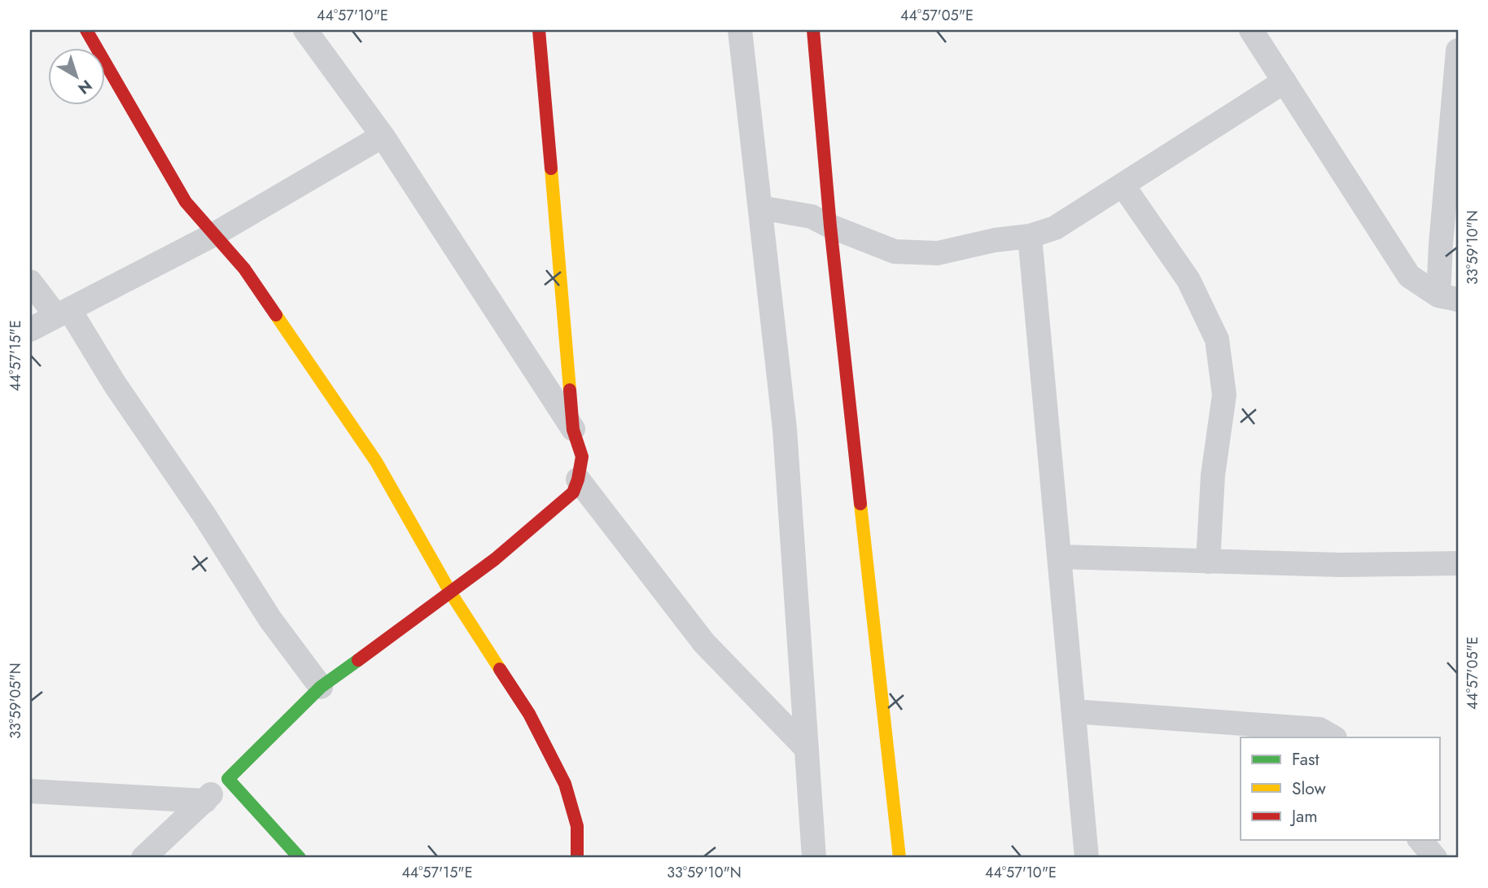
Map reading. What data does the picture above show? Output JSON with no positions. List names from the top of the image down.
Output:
{
  "legend": ["Fast", "Slow", "Jam"],
  "north": "bottom right",
  "coordinates": [
    "44°57'10\"E",
    "44°57'05\"E",
    "33°59'10\"N",
    "44°57'15\"E",
    "33°59'05\"N"
  ]
}
